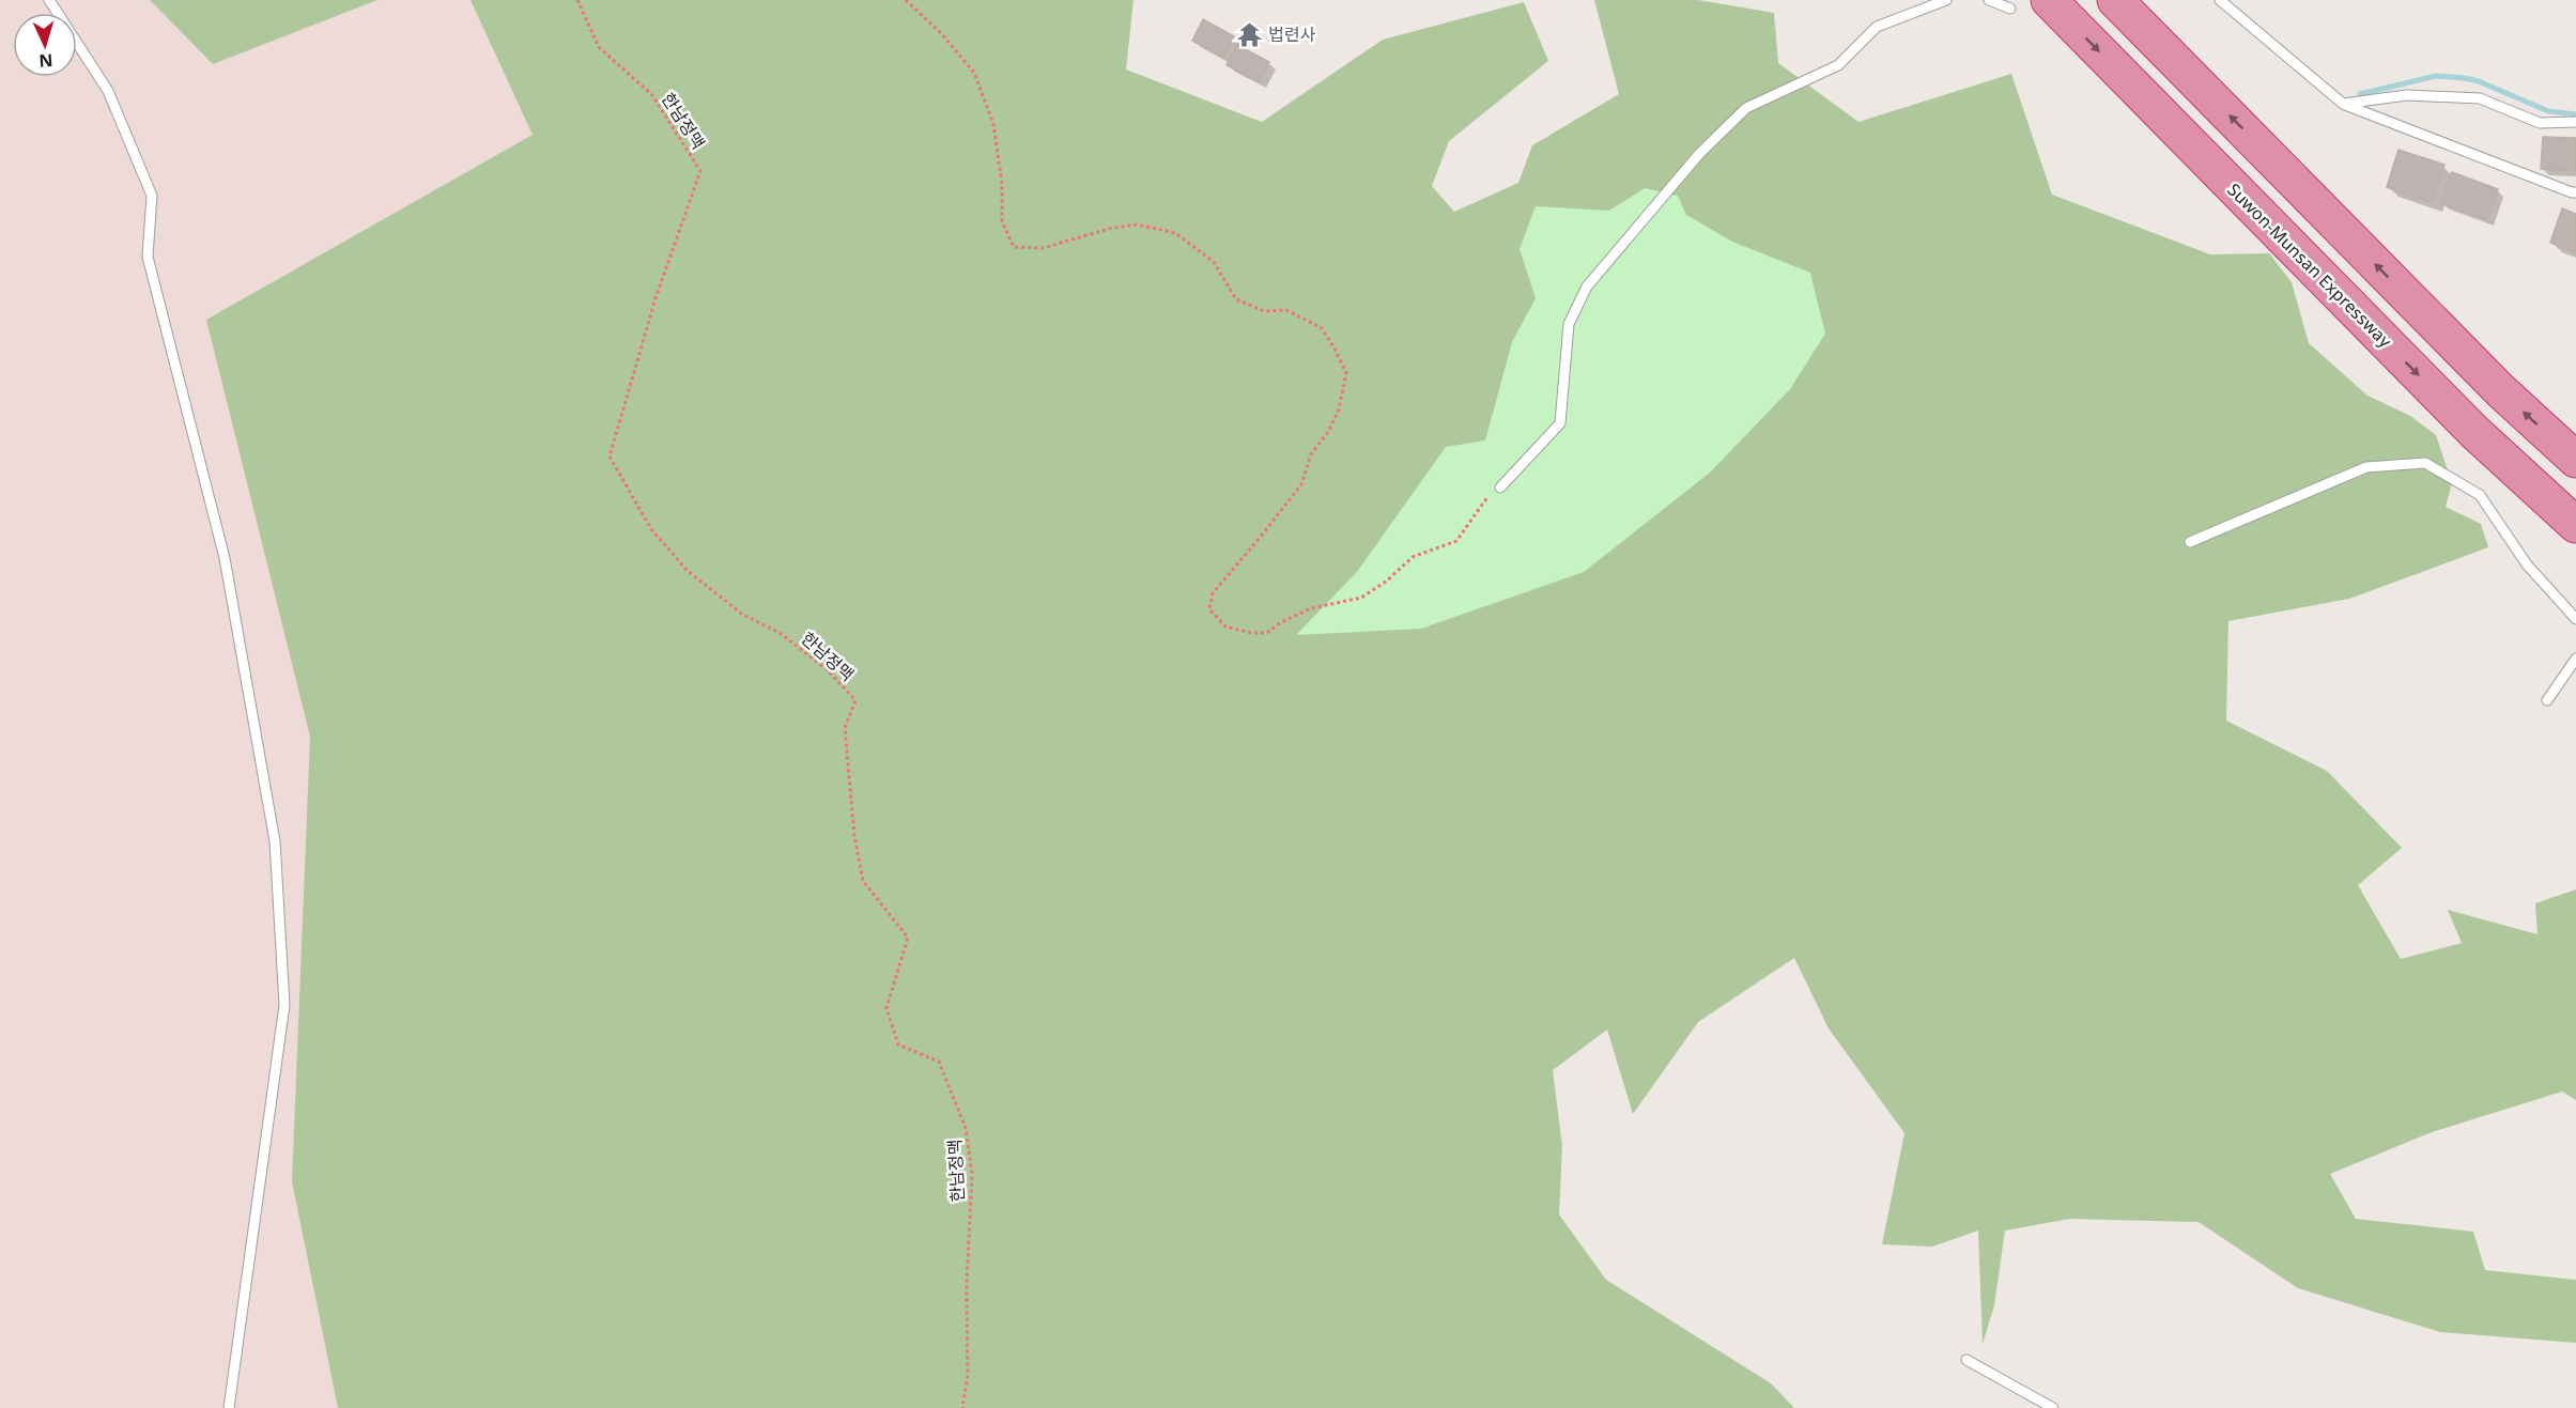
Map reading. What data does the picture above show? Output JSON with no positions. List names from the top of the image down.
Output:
{
  "streets": {
    "highway": ["Suwon-Munsan Expressway"],
    "path": ["한남정맥"]
  },
  "places": {
    "temple": ["법련사"]
  },
  "north": "bottom"
}
